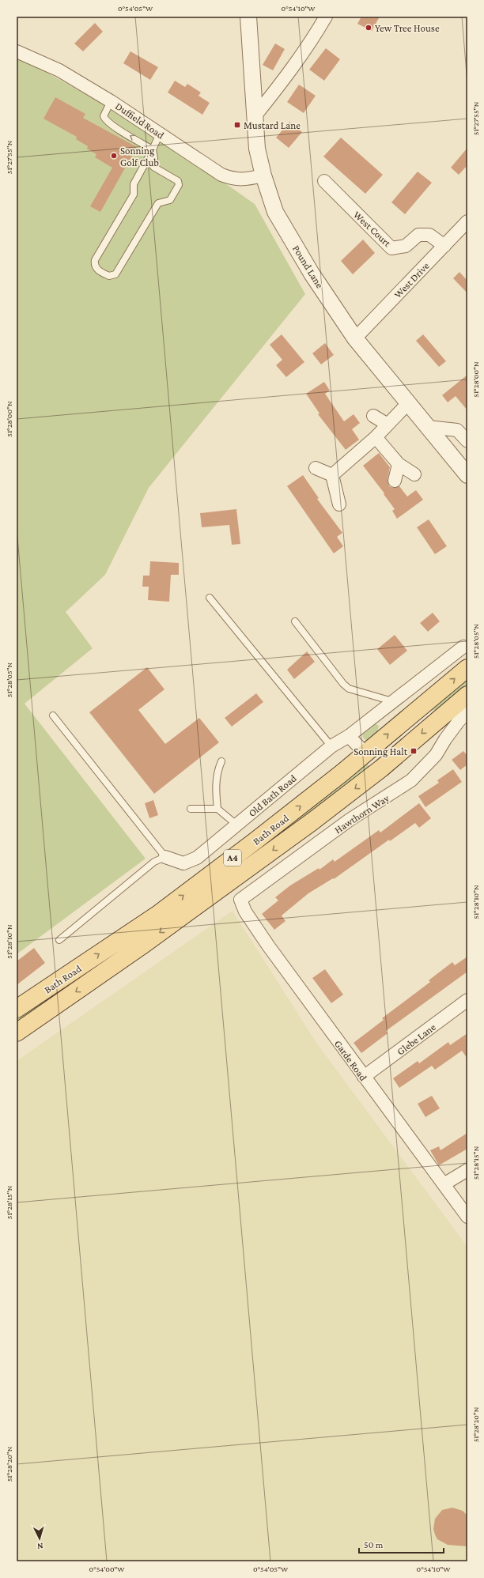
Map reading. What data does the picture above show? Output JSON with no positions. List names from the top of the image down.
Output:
{
  "streets": {
    "main road": ["Bath Road", "A4"],
    "street": [
      "Duffield Road",
      "West Court",
      "Pound Lane",
      "West Drive",
      "Old Bath Road",
      "Hawthorn Way",
      "Glebe Lane",
      "Garde Road"
    ]
  },
  "crossings": [
    ["Duffield Road", "Pound Lane"],
    ["West Court", "West Drive"],
    ["Pound Lane", "West Drive"],
    ["Hawthorn Way", "Garde Road"],
    ["Glebe Lane", "Garde Road"]
  ],
  "places": {
    "other": ["Yew Tree House", "Sonning Golf Club"],
    "transit": ["Mustard Lane", "Sonning Halt"]
  },
  "scale_bar": "50 m",
  "north": "bottom",
  "coordinates": [
    "0°54'05\"W",
    "0°54'10\"W",
    "51°27'55\"N",
    "51°28'00\"N",
    "51°28'05\"N",
    "51°28'10\"N",
    "51°28'15\"N",
    "51°28'20\"N",
    "0°54'00\"W"
  ]
}
